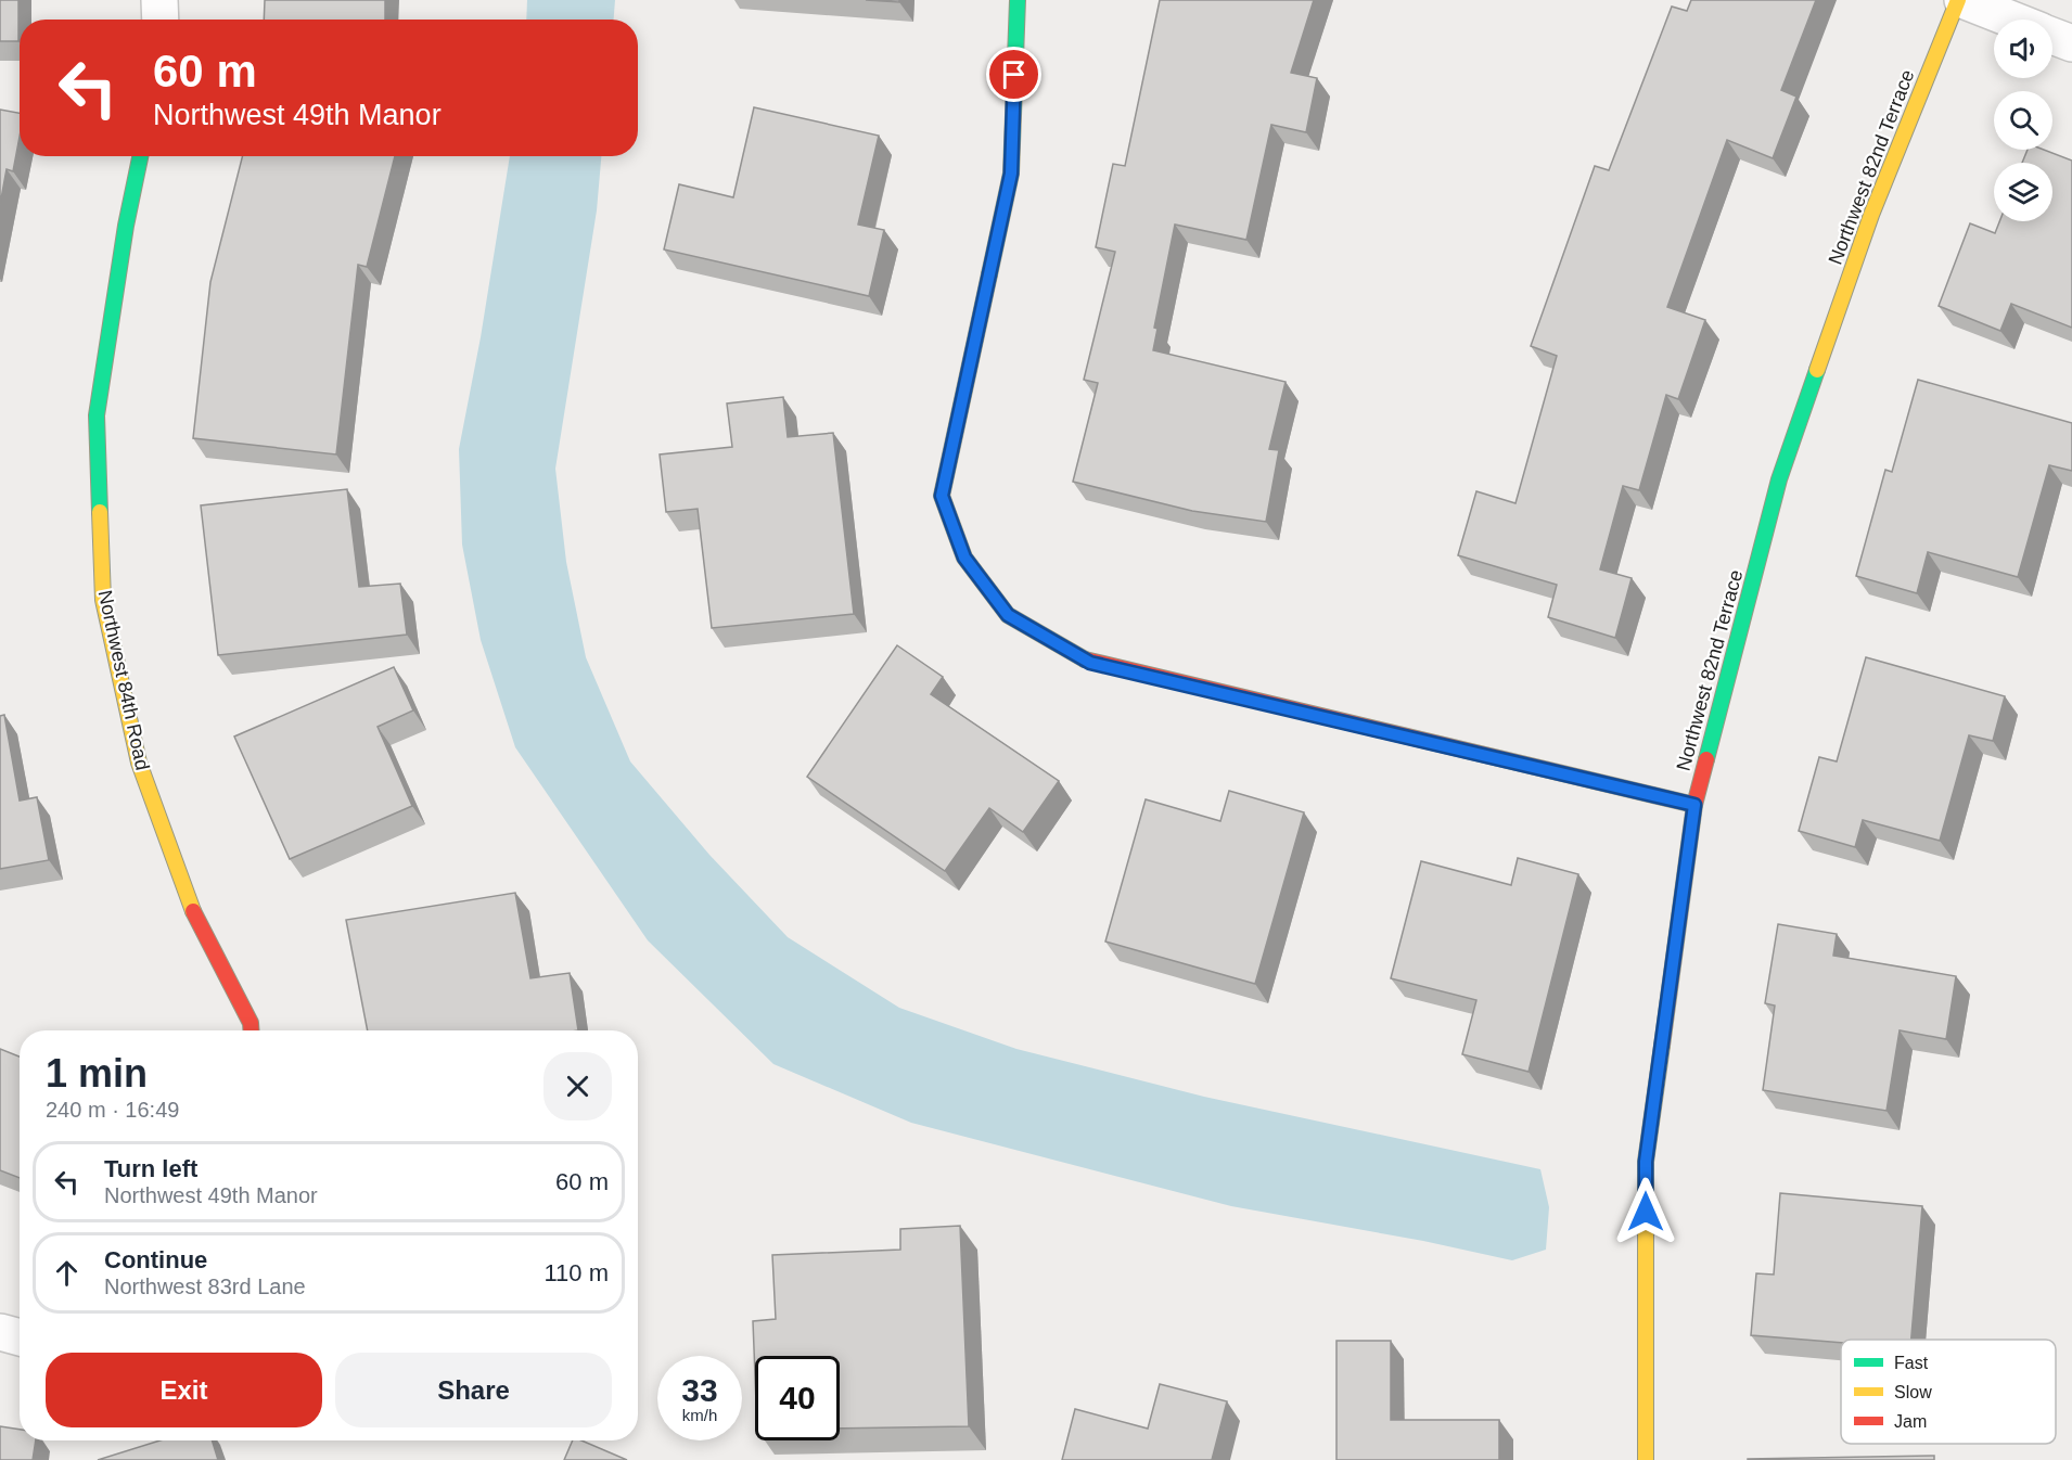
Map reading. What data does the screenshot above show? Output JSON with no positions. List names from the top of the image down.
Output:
{
  "streets": {
    "street": ["Northwest 82nd Terrace", "Northwest 84th Road"]
  },
  "legend": ["Fast", "Slow", "Jam"],
  "page": {
    "turn": ["60 m", "Northwest 49th Manor"],
    "heading": ["1 min", "240 m · 16:49"],
    "list": [
      {
        "name": "Turn left",
        "note": "Northwest 49th Manor",
        "value": "60 m"
      },
      {
        "name": "Continue",
        "note": "Northwest 83rd Lane",
        "value": "110 m"
      }
    ],
    "buttons": ["Exit", "Share"],
    "speed": "33 km/h",
    "limit": "40"
  }
}
